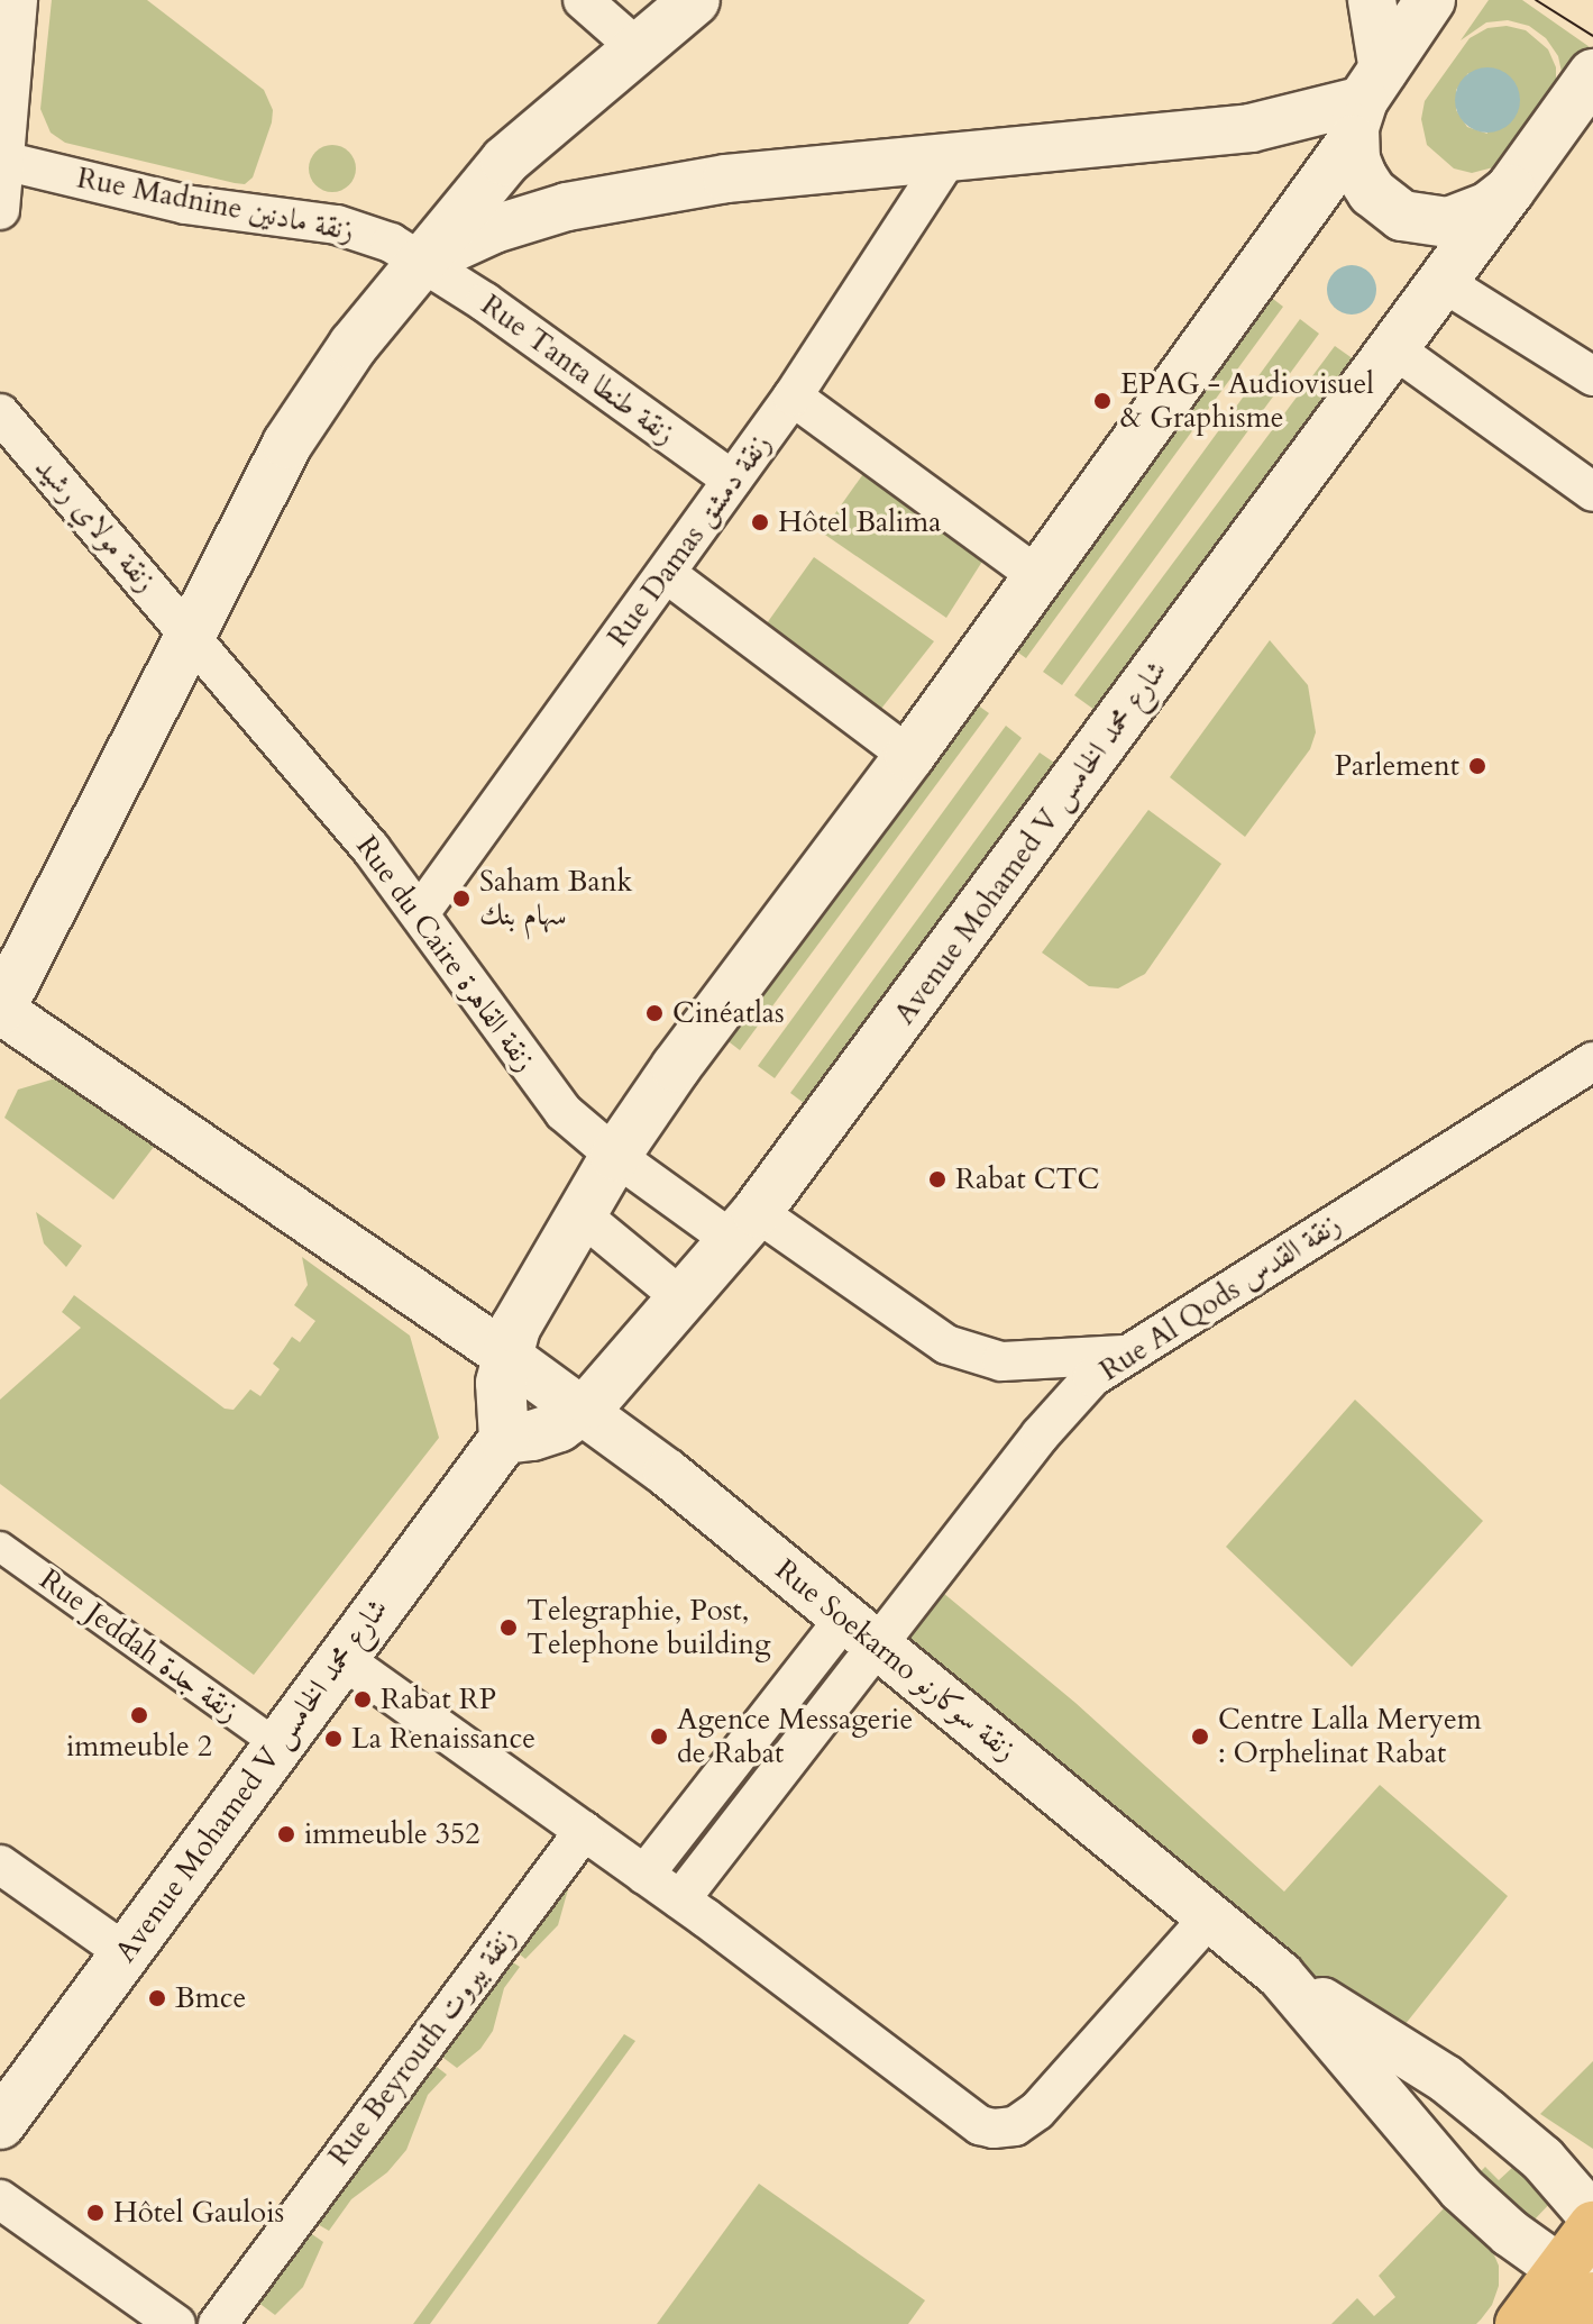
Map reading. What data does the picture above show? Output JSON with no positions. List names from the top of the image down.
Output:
{
  "streets": {
    "main road": ["Avenue Mohamed V شارع محمد الخامس"],
    "street": [
      "Rue Madnine زنقة مادنين",
      "Rue Tanta زنقة طنطا",
      "زنقة مولاي رشيد",
      "Rue Damas زنقة دمشق",
      "Rue du Caire زنقة القاهرة",
      "Rue Al Qods زنقة القدس",
      "Rue Jeddah زنقة جدة",
      "Rue Soekarno زنقة سوكارنو",
      "Rue Beyrouth زنقة بيروت"
    ]
  },
  "crossings": [
    ["Rue Madnine زنقة مادنين", "Rue Tanta زنقة طنطا"],
    ["Rue Tanta زنقة طنطا", "Rue Damas زنقة دمشق"],
    ["زنقة مولاي رشيد", "Rue du Caire زنقة القاهرة"],
    ["Rue Damas زنقة دمشق", "Rue du Caire زنقة القاهرة"],
    ["Avenue Mohamed V شارع محمد الخامس", "Rue du Caire زنقة القاهرة"],
    ["Avenue Mohamed V شارع محمد الخامس", "Rue Jeddah زنقة جدة"],
    ["Avenue Mohamed V شارع محمد الخامس", "Rue Soekarno زنقة سوكارنو"],
    ["Rue du Caire زنقة القاهرة", "Rue Al Qods زنقة القدس"],
    ["Rue Al Qods زنقة القدس", "Rue Soekarno زنقة سوكارنو"]
  ],
  "places": [
    "EPAG - Audiovisuel & Graphisme",
    "Hôtel Balima",
    "Parlement",
    "Saham Bank سهام بنك",
    "Cinéatlas",
    "Rabat CTC",
    "Telegraphie, Post, Telephone building",
    "Rabat RP",
    "immeuble 2",
    "Agence Messagerie de Rabat",
    "Centre Lalla Meryem : Orphelinat Rabat",
    "La Renaissance",
    "immeuble 352",
    "Bmce",
    "Hôtel Gaulois"
  ]
}
